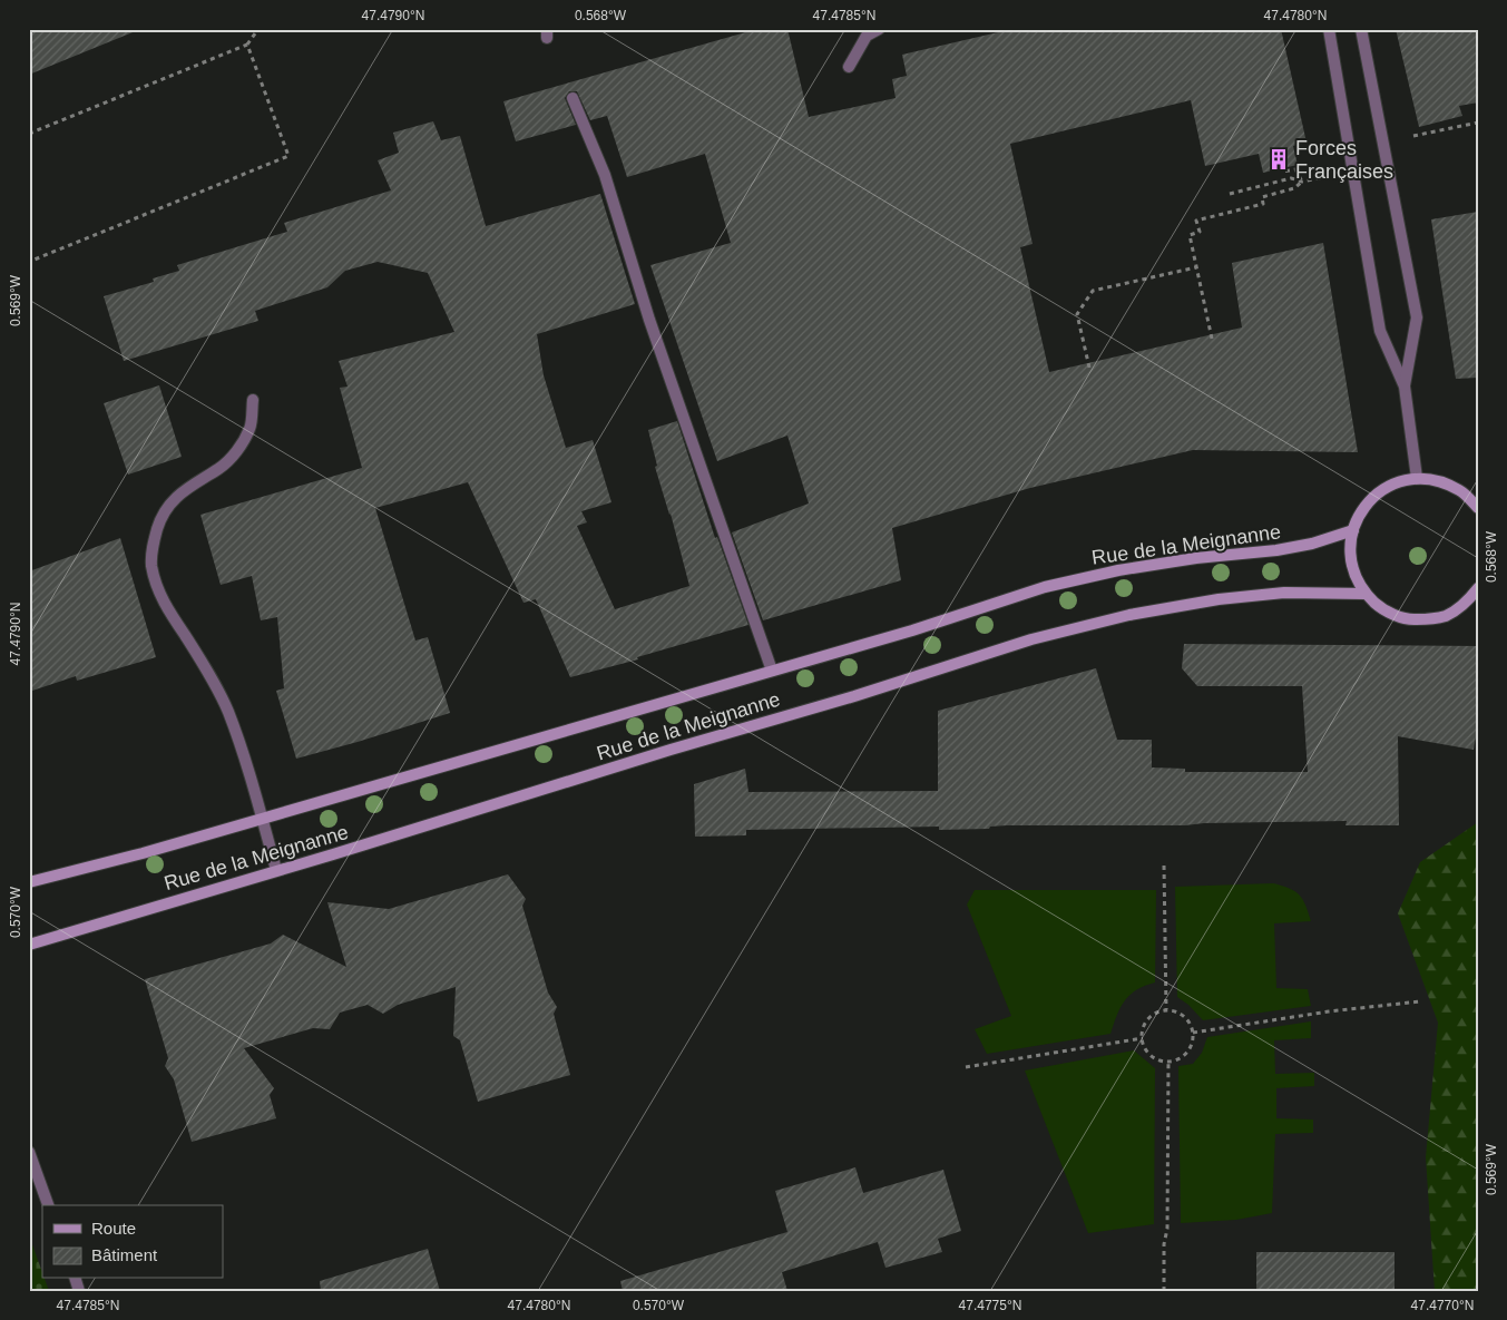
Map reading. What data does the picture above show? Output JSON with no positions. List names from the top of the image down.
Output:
{
  "streets": {
    "main road": ["Rue de la Meignanne"]
  },
  "places": {
    "building": ["Forces Françaises"]
  },
  "legend": ["Route", "Bâtiment"],
  "coordinates": [
    "47.4790°N",
    "0.568°W",
    "47.4785°N",
    "47.4780°N",
    "0.569°W",
    "0.570°W",
    "47.4775°N",
    "47.4770°N"
  ]
}
